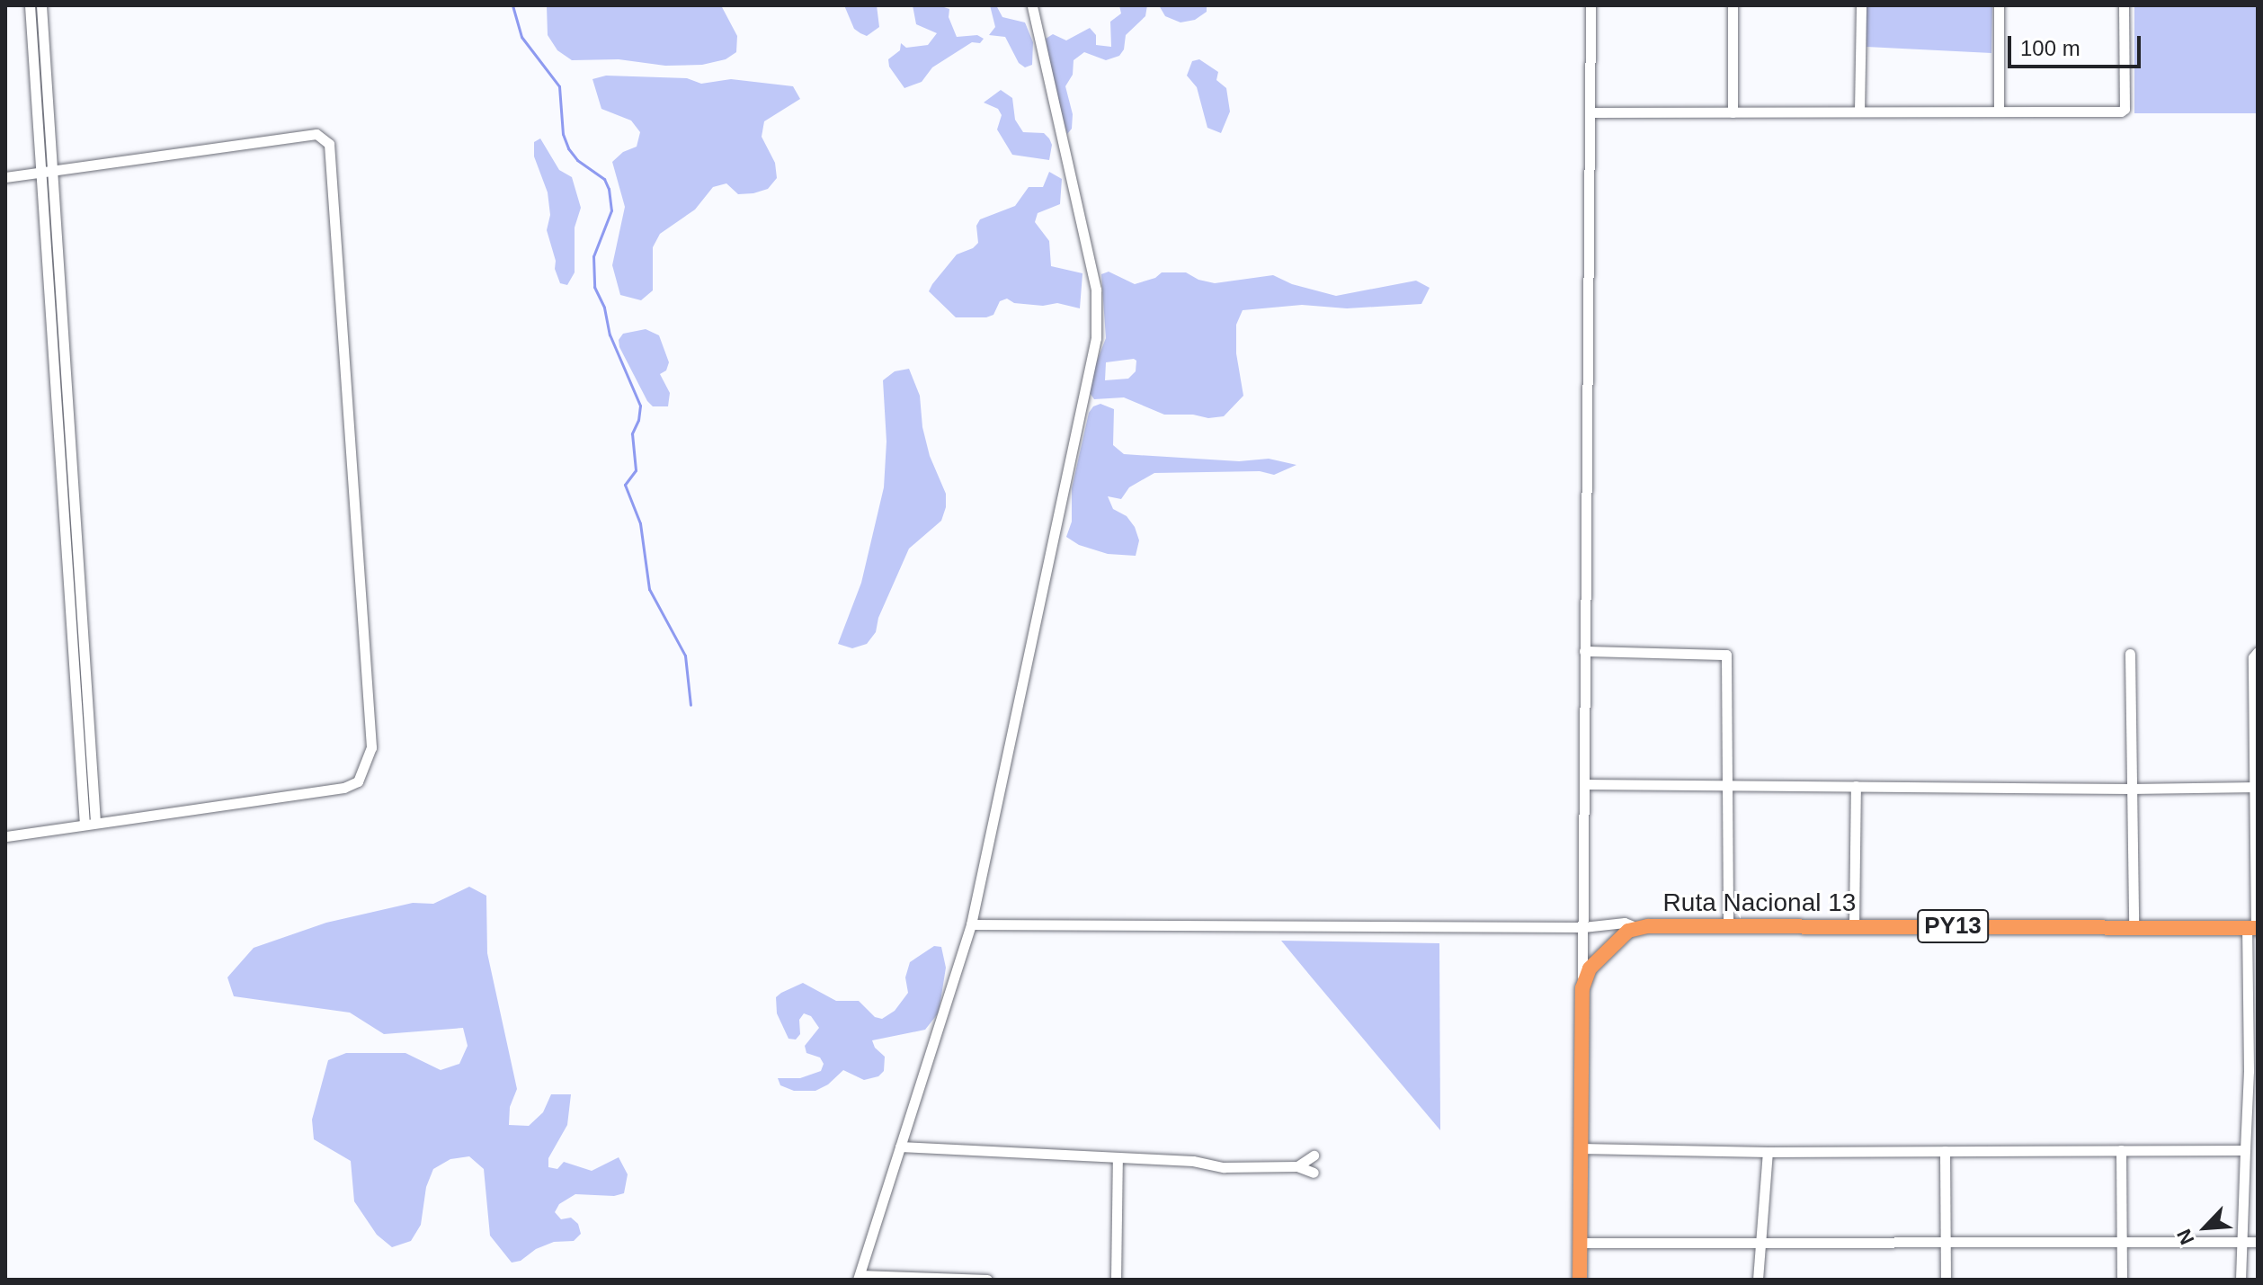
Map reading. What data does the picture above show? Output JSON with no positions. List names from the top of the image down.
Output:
{
  "streets": {
    "highway": ["Ruta Nacional 13", "PY13"]
  },
  "scale_bar": "100 m",
  "north": "bottom left"
}
